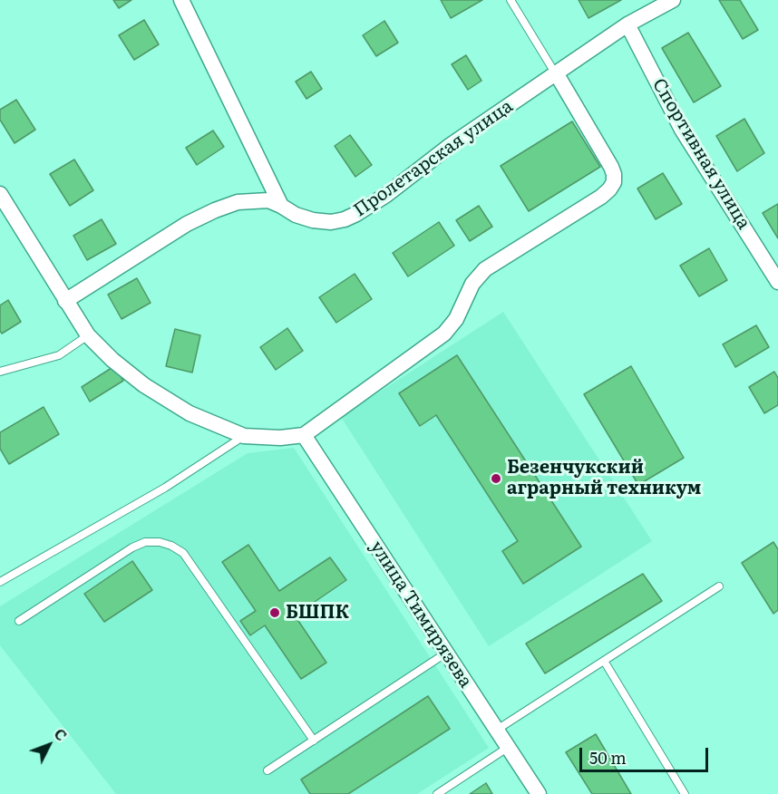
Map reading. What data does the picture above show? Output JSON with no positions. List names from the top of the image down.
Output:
{
  "streets": {
    "street": ["Спортивная улица", "Пролетарская улица", "улица Тимирязева"]
  },
  "crossings": [
    ["Спортивная улица", "Пролетарская улица"]
  ],
  "places": ["Безенчукский аграрный техникум", "БШПК"],
  "scale_bar": "50 m",
  "north": "top right"
}
